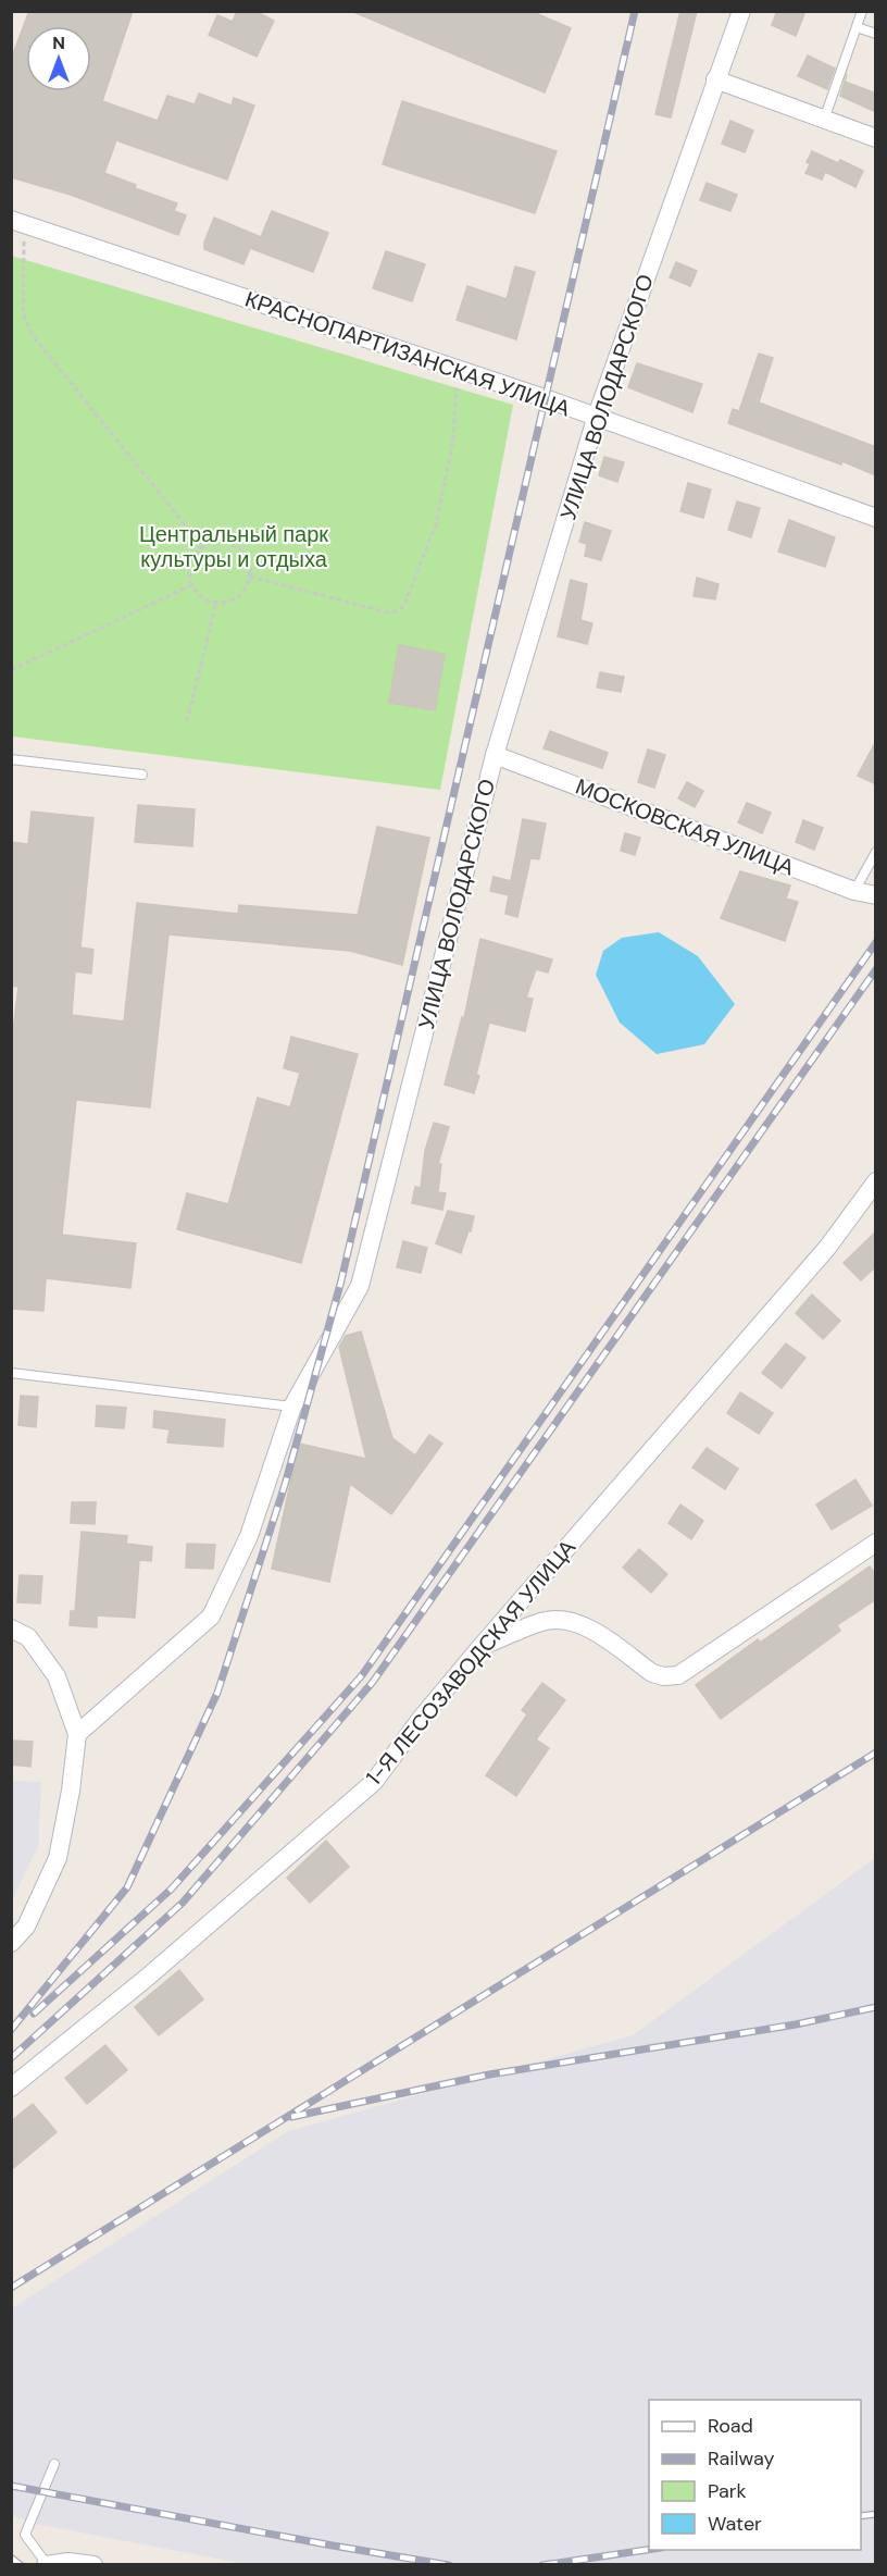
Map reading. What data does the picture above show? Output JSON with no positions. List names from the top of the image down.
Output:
{
  "streets": {
    "street": [
      "КРАСНОПАРТИЗАНСКАЯ УЛИЦА",
      "УЛИЦА ВОЛОДАРСКОГО",
      "МОСКОВСКАЯ УЛИЦА",
      "1-Я ЛЕСОЗАВОДСКАЯ УЛИЦА"
    ]
  },
  "crossings": [
    ["КРАСНОПАРТИЗАНСКАЯ УЛИЦА", "УЛИЦА ВОЛОДАРСКОГО"],
    ["УЛИЦА ВОЛОДАРСКОГО", "МОСКОВСКАЯ УЛИЦА"]
  ],
  "parks": ["Центральный парк культуры и отдыха"],
  "legend": [
    "Road",
    "Railway",
    "Park",
    "Water"
  ],
  "north": "top"
}
